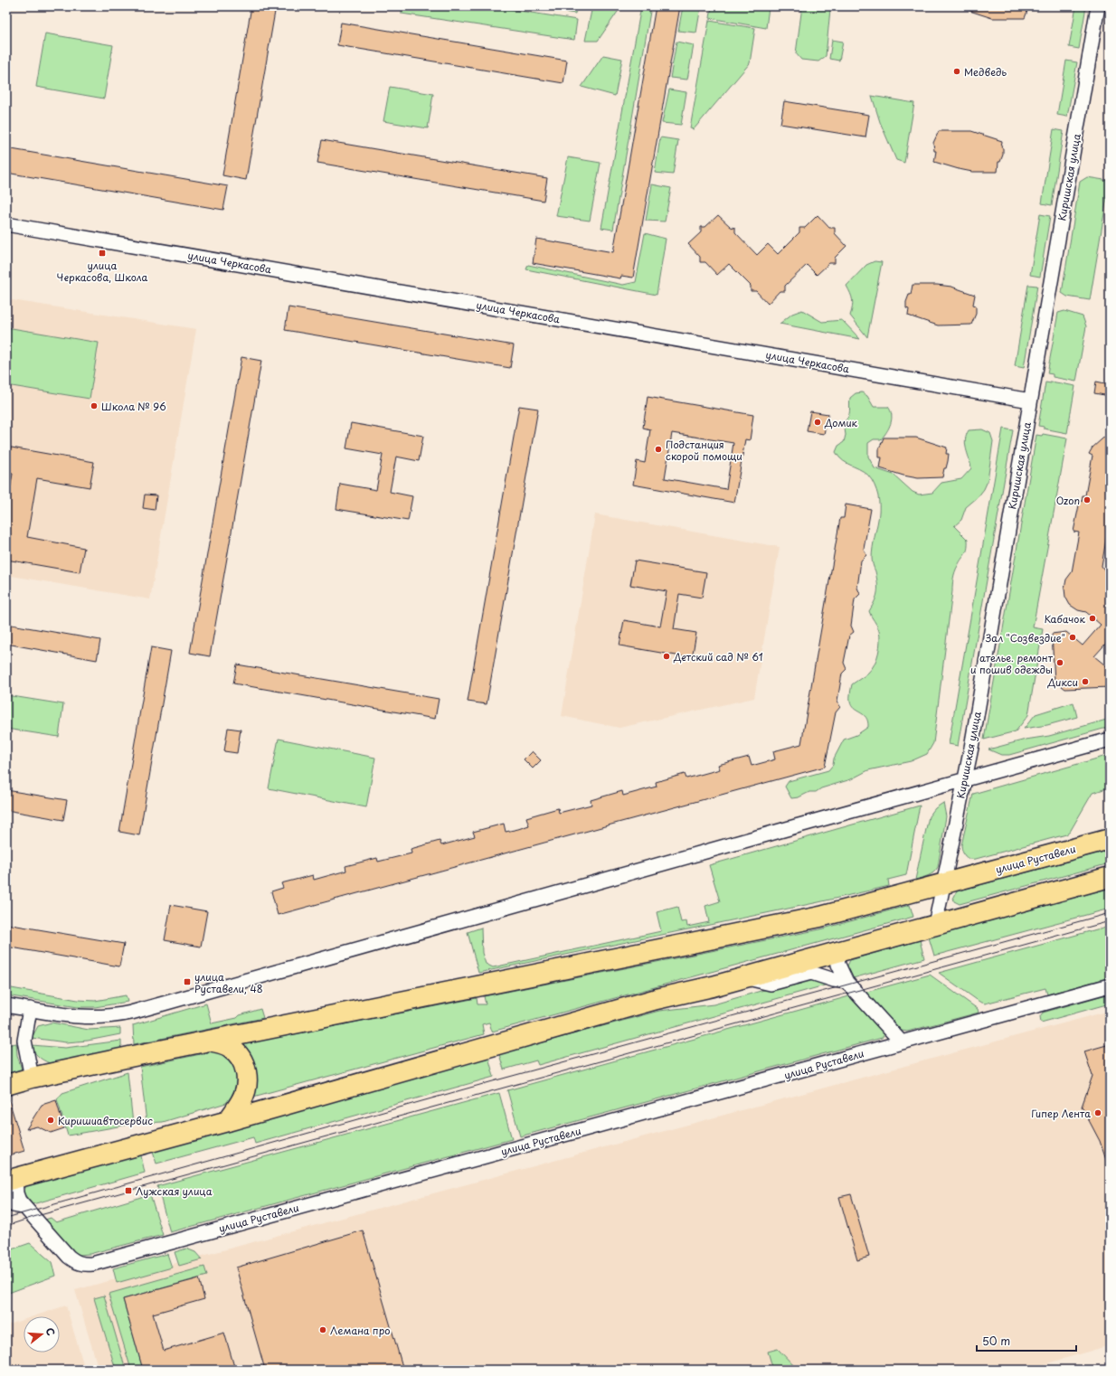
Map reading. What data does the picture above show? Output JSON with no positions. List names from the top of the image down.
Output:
{
  "streets": {
    "main road": ["улица Руставели"],
    "street": ["Киришская улица", "улица Черкасова"]
  },
  "crossings": [
    ["Киришская улица", "улица Черкасова"],
    ["Киришская улица", "улица Руставели"]
  ],
  "places": {
    "other": [
      "Медведь",
      "Школа № 96",
      "Домик",
      "Подстанция скорой помощи",
      "Ozon",
      "Кабачок",
      "Зал \"Созвездие\"",
      "Детский сад № 61",
      "ателье. ремонт и пошив одежды",
      "Дикси",
      "Гипер Лента",
      "Киришиавтосервис",
      "Лемана про"
    ],
    "transit": ["улица Черкасова, Школа", "улица Руставели, 48", "Лужская улица"]
  },
  "scale_bar": "50 m",
  "north": "right"
}
